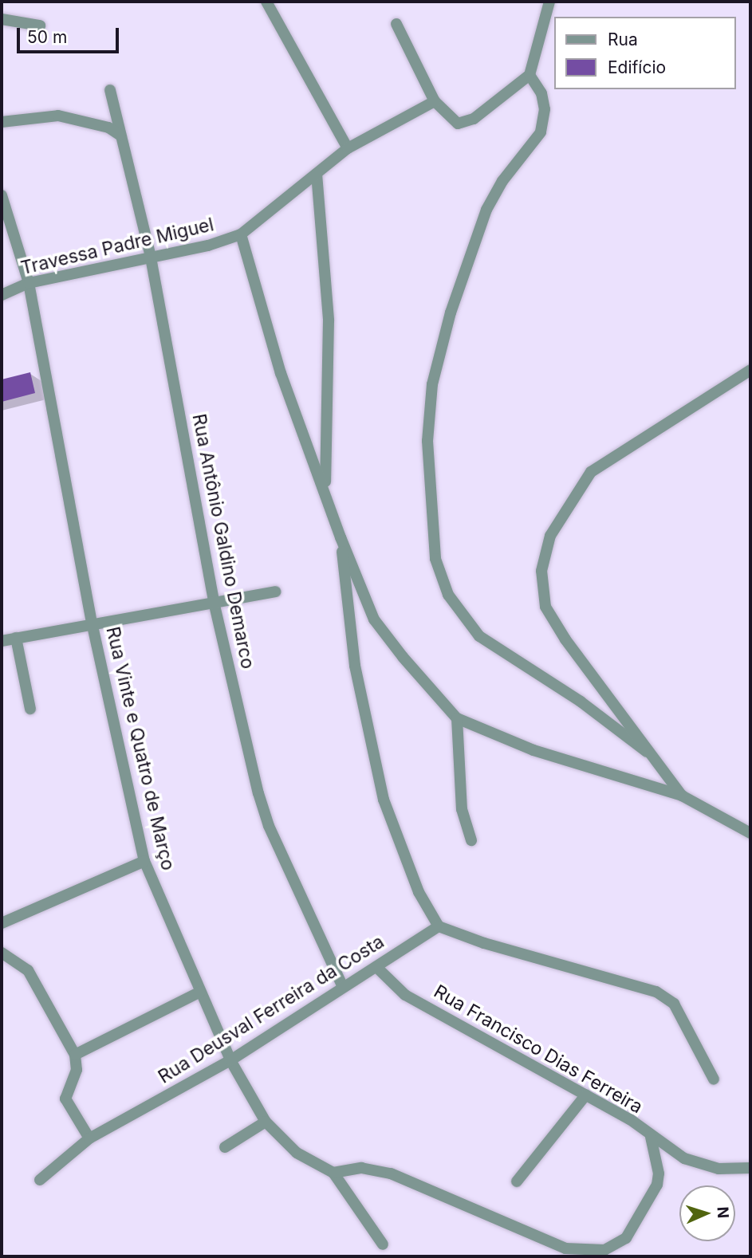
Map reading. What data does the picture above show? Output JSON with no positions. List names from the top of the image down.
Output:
{
  "streets": {
    "street": [
      "Travessa Padre Miguel",
      "Rua Antônio Galdino Demarco",
      "Rua Vinte e Quatro de Março",
      "Rua Deusval Ferreira da Costa",
      "Rua Francisco Dias Ferreira"
    ]
  },
  "crossings": [
    ["Travessa Padre Miguel", "Rua Antônio Galdino Demarco"],
    ["Travessa Padre Miguel", "Rua Vinte e Quatro de Março"],
    ["Rua Antônio Galdino Demarco", "Rua Deusval Ferreira da Costa"],
    ["Rua Vinte e Quatro de Março", "Rua Deusval Ferreira da Costa"],
    ["Rua Deusval Ferreira da Costa", "Rua Francisco Dias Ferreira"]
  ],
  "legend": ["Rua", "Edifício"],
  "scale_bar": "50 m",
  "north": "right"
}
